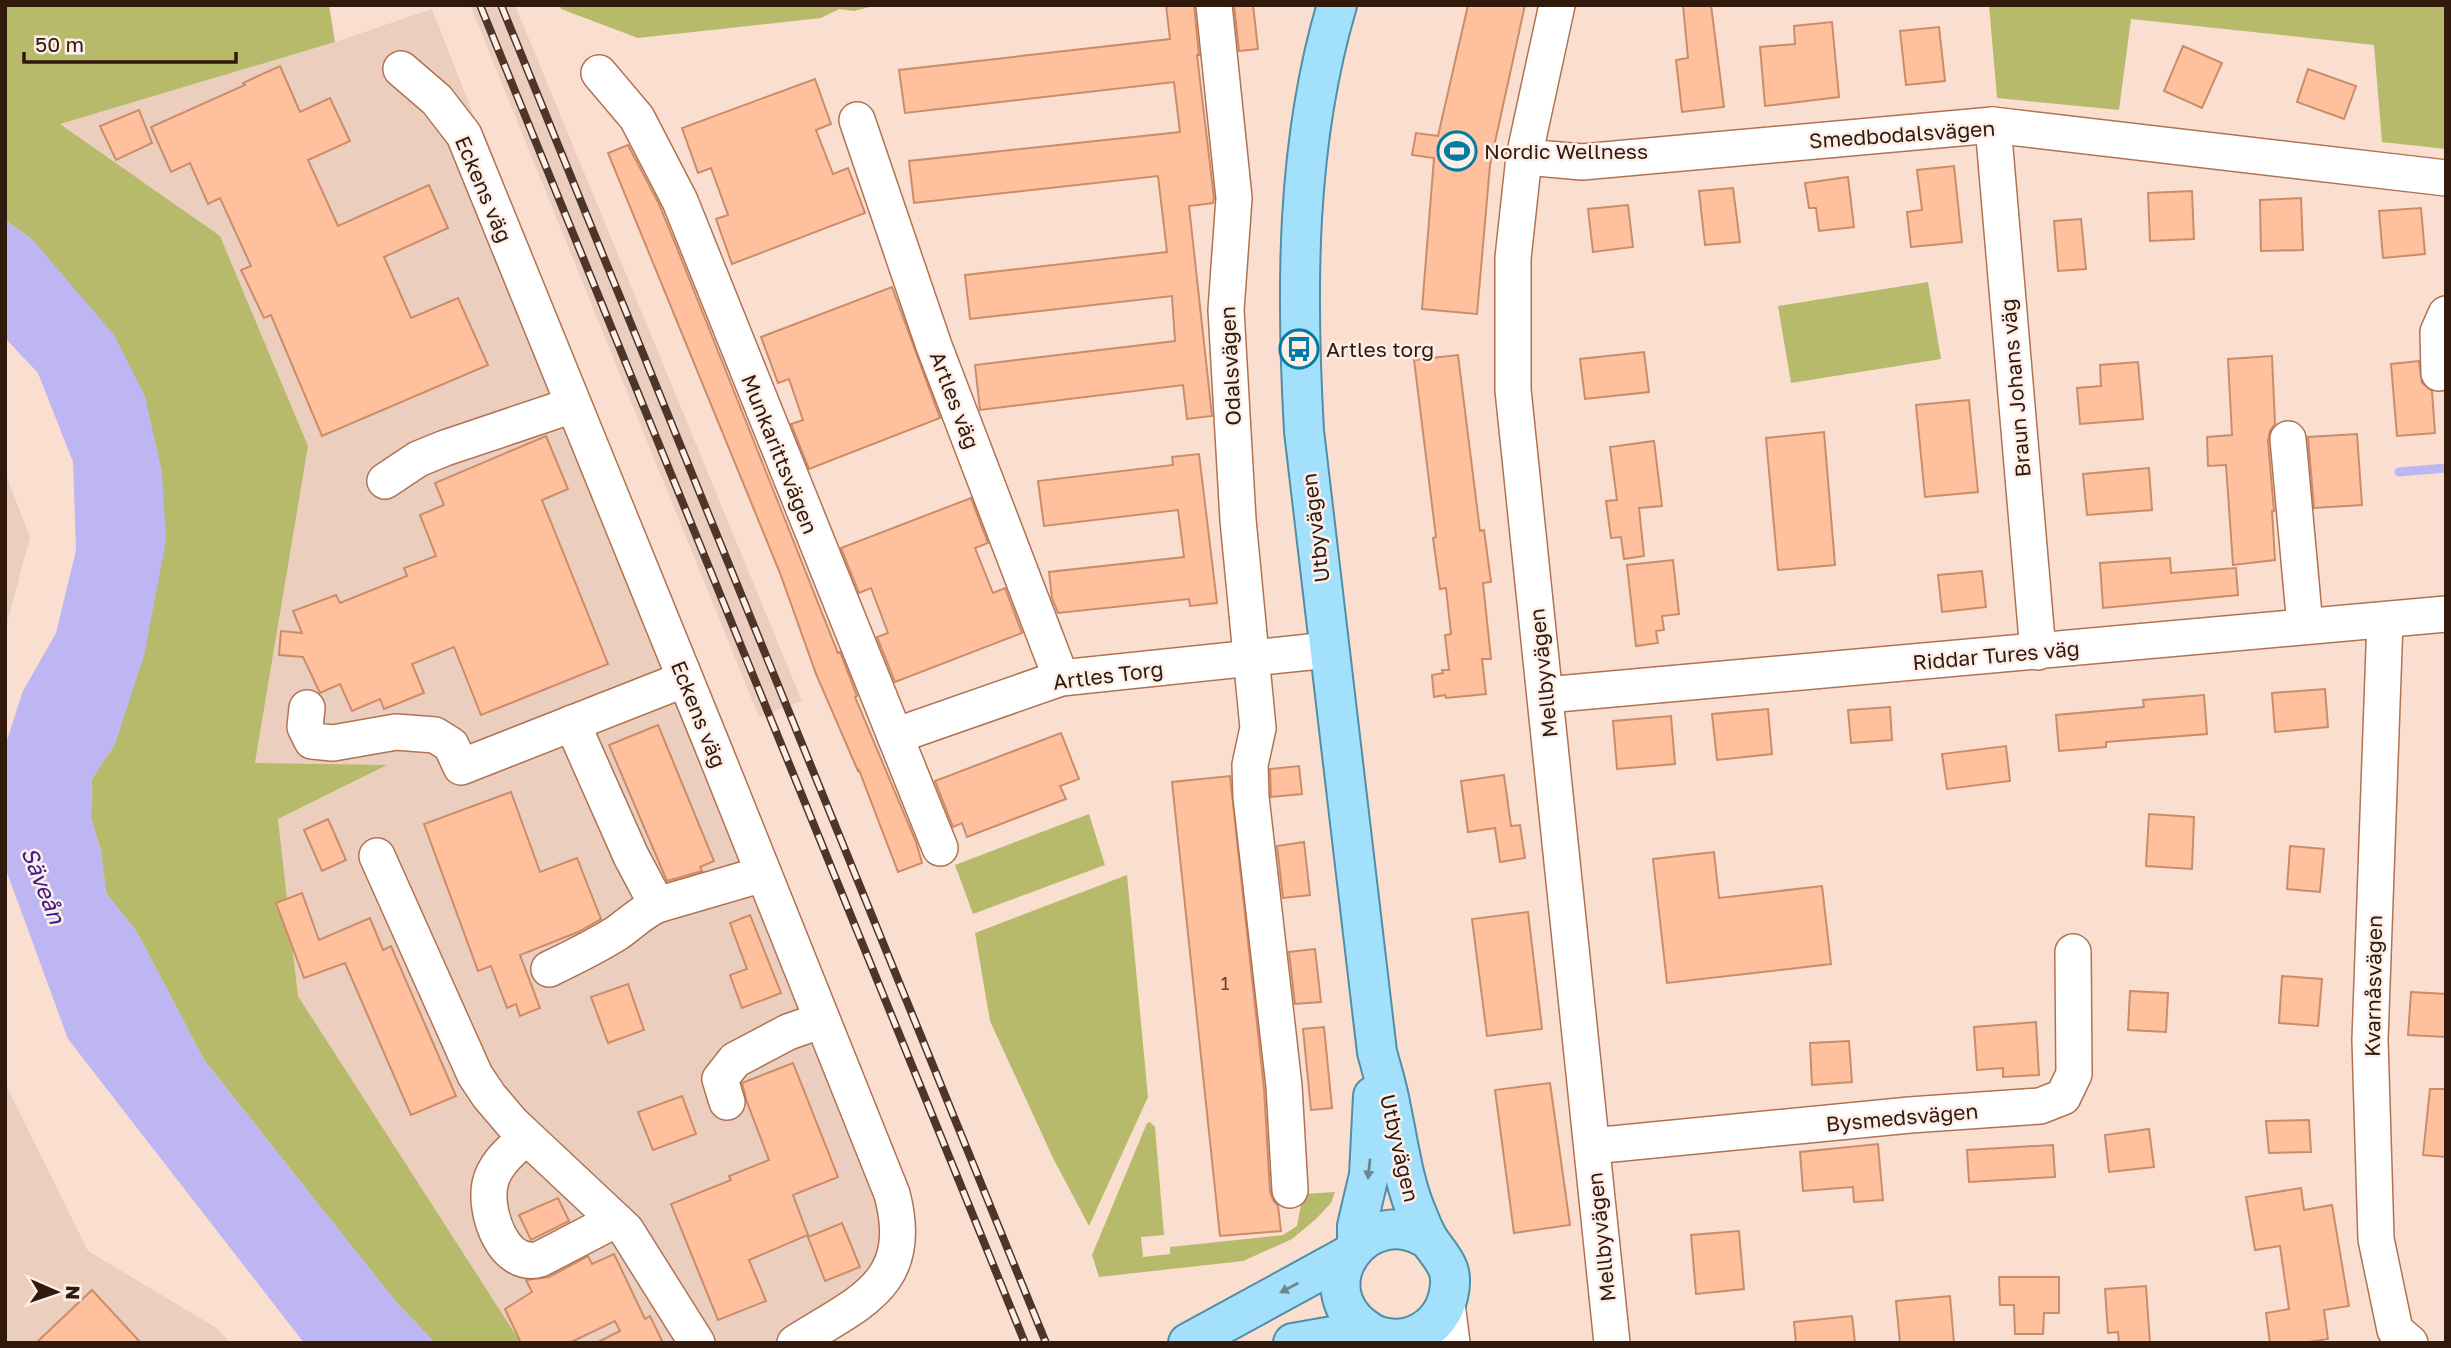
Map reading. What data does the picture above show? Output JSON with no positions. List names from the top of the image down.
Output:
{
  "streets": {
    "main road": ["Utbyvägen"],
    "street": [
      "Smedbodalsvägen",
      "Eckens väg",
      "Odalsvägen",
      "Braun Johans väg",
      "Artles väg",
      "Munkarittsvägen",
      "Riddar Tures väg",
      "Mellbyvägen",
      "Artles Torg",
      "Kvarnåsvägen",
      "Bysmedsvägen"
    ]
  },
  "crossings": [
    ["Smedbodalsvägen", "Braun Johans väg"],
    ["Smedbodalsvägen", "Mellbyvägen"],
    ["Odalsvägen", "Artles Torg"],
    ["Braun Johans väg", "Riddar Tures väg"],
    ["Artles väg", "Artles Torg"],
    ["Munkarittsvägen", "Artles Torg"],
    ["Utbyvägen", "Artles Torg"],
    ["Riddar Tures väg", "Mellbyvägen"],
    ["Riddar Tures väg", "Kvarnåsvägen"],
    ["Mellbyvägen", "Bysmedsvägen"]
  ],
  "water": ["Säveån"],
  "places": {
    "sports": ["Nordic Wellness"],
    "bus stop": ["Artles torg"]
  },
  "house_numbers": ["1"],
  "scale_bar": "50 m",
  "north": "right"
}
